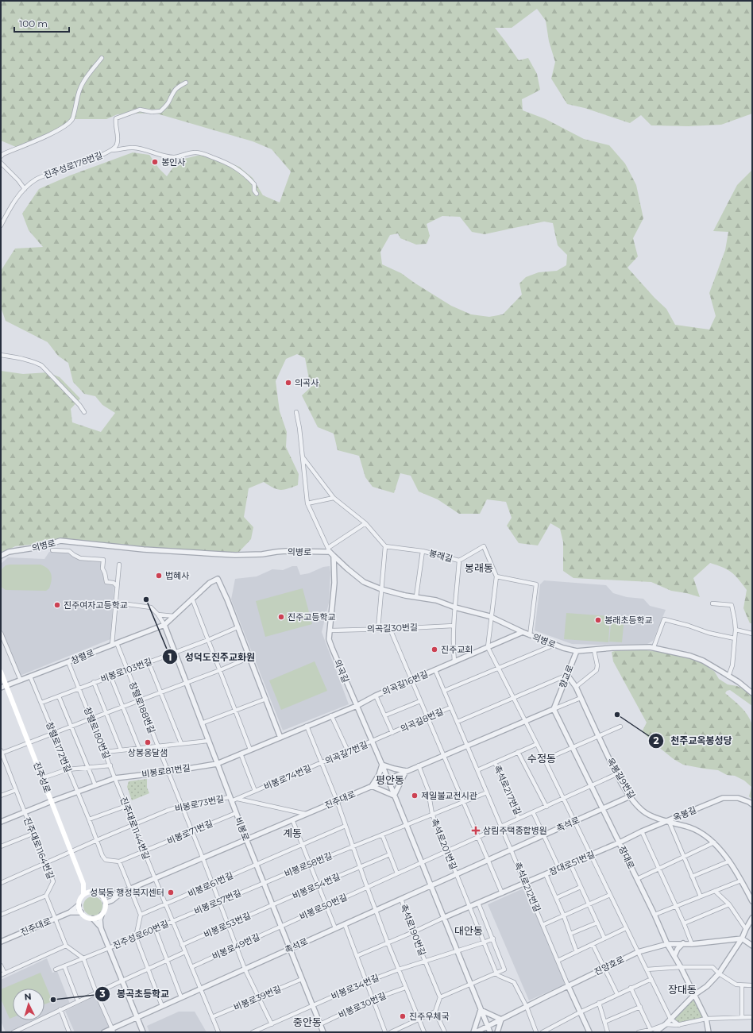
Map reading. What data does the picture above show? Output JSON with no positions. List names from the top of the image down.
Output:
{
  "streets": {
    "main road": ["진주성로"],
    "street": [
      "진주성로178번길",
      "의병로",
      "봉래길",
      "의곡길30번길",
      "창렬로",
      "비봉로103번길",
      "의곡길",
      "향교로",
      "의곡길16번길",
      "창렬로188번길",
      "의곡길8번길",
      "창렬로180번길",
      "창렬로172번길",
      "의곡길7번길",
      "비봉로81번길",
      "비봉로74번길",
      "옥봉길9번길",
      "촉석로217번길",
      "진주대로",
      "비봉로73번길",
      "옥봉길",
      "촉석로",
      "진주대로1144번길",
      "비봉로",
      "비봉로71번길",
      "촉석로201번길",
      "진주대로1164번길",
      "장대로",
      "장대로51번길",
      "비봉로58번길",
      "비봉로61번길",
      "비봉로54번길",
      "촉석로212번길",
      "비봉로57번길",
      "비봉로50번길",
      "비봉로53번길",
      "촉석로190번길",
      "진주성로60번길",
      "비봉로49번길",
      "진양호로",
      "비봉로34번길",
      "비봉로39번길",
      "비봉로30번길"
    ]
  },
  "crossings": [
    ["의병로", "의곡길"],
    ["의병로", "향교로"],
    ["의병로", "의곡길16번길"],
    ["의곡길30번길", "의곡길"],
    ["창렬로", "비봉로103번길"],
    ["창렬로", "창렬로188번길"],
    ["창렬로", "창렬로180번길"],
    ["창렬로", "창렬로172번길"],
    ["창렬로", "진주성로"],
    ["창렬로", "비봉로"],
    ["비봉로103번길", "창렬로188번길"],
    ["비봉로103번길", "창렬로180번길"],
    ["비봉로103번길", "비봉로"],
    ["의곡길", "의곡길16번길"],
    ["의곡길", "의곡길8번길"],
    ["의곡길", "의곡길7번길"],
    ["의곡길", "진주대로"],
    ["향교로", "옥봉길9번길"],
    ["향교로", "장대로"],
    ["의곡길16번길", "의곡길8번길"],
    ["의곡길16번길", "비봉로81번길"],
    ["의곡길16번길", "촉석로212번길"],
    ["창렬로188번길", "비봉로81번길"],
    ["창렬로188번길", "진주대로"],
    ["창렬로188번길", "비봉로73번길"],
    ["창렬로188번길", "촉석로"],
    ["창렬로188번길", "비봉로71번길"],
    ["창렬로188번길", "비봉로61번길"],
    ["창렬로188번길", "비봉로57번길"],
    ["창렬로188번길", "비봉로53번길"],
    ["창렬로188번길", "비봉로49번길"],
    ["창렬로188번길", "비봉로34번길"],
    ["창렬로188번길", "비봉로39번길"],
    ["의곡길8번길", "의곡길7번길"],
    ["의곡길8번길", "촉석로212번길"],
    ["창렬로180번길", "비봉로81번길"],
    ["창렬로180번길", "진주대로1144번길"],
    ["창렬로172번길", "비봉로81번길"],
    ["창렬로172번길", "비봉로73번길"],
    ["창렬로172번길", "비봉로71번길"],
    ["의곡길7번길", "비봉로74번길"],
    ["비봉로81번길", "진주성로"],
    ["비봉로81번길", "비봉로74번길"],
    ["비봉로81번길", "진주대로1144번길"],
    ["비봉로81번길", "비봉로"],
    ["비봉로81번길", "진주대로1164번길"],
    ["진주성로", "비봉로73번길"],
    ["비봉로74번길", "진주대로"],
    ["비봉로74번길", "비봉로73번길"],
    ["비봉로74번길", "비봉로"],
    ["옥봉길9번길", "옥봉길"],
    ["옥봉길9번길", "촉석로"],
    ["촉석로217번길", "촉석로"],
    ["촉석로217번길", "장대로51번길"],
    ["촉석로217번길", "촉석로212번길"],
    ["촉석로217번길", "비봉로50번길"],
    ["진주대로", "진주대로1144번길"],
    ["진주대로", "비봉로"],
    ["비봉로73번길", "진주대로1144번길"],
    ["비봉로73번길", "비봉로"],
    ["비봉로73번길", "진주대로1164번길"],
    ["옥봉길", "장대로"],
    ["옥봉길", "장대로51번길"],
    ["촉석로", "진주대로1144번길"],
    ["촉석로", "비봉로"],
    ["촉석로", "촉석로201번길"],
    ["촉석로", "장대로"],
    ["촉석로", "촉석로212번길"],
    ["촉석로", "촉석로190번길"],
    ["진주대로1144번길", "비봉로71번길"],
    ["진주대로1144번길", "비봉로61번길"],
    ["진주대로1144번길", "비봉로57번길"],
    ["진주대로1144번길", "비봉로53번길"],
    ["진주대로1144번길", "진주성로60번길"],
    ["진주대로1144번길", "비봉로49번길"],
    ["진주대로1144번길", "비봉로39번길"],
    ["비봉로", "비봉로71번길"],
    ["비봉로", "비봉로58번길"],
    ["비봉로", "비봉로61번길"],
    ["비봉로", "비봉로54번길"],
    ["비봉로", "비봉로57번길"],
    ["비봉로", "비봉로50번길"],
    ["비봉로", "비봉로53번길"],
    ["비봉로", "비봉로49번길"],
    ["비봉로", "비봉로34번길"],
    ["비봉로", "비봉로39번길"],
    ["비봉로", "비봉로30번길"],
    ["촉석로201번길", "장대로51번길"],
    ["촉석로201번길", "비봉로58번길"],
    ["촉석로201번길", "비봉로50번길"],
    ["장대로", "장대로51번길"],
    ["장대로", "진양호로"],
    ["장대로51번길", "촉석로212번길"],
    ["비봉로58번길", "촉석로212번길"],
    ["비봉로58번길", "비봉로57번길"],
    ["비봉로54번길", "비봉로53번길"],
    ["촉석로212번길", "비봉로50번길"],
    ["촉석로212번길", "진양호로"],
    ["비봉로57번길", "진주성로60번길"],
    ["비봉로50번길", "비봉로49번길"],
    ["촉석로190번길", "비봉로34번길"]
  ],
  "districts": [
    "봉래동",
    "수정동",
    "평안동",
    "계동",
    "대안동",
    "장대동",
    "중안동"
  ],
  "places": {
    "other": [
      "봉인사",
      "의곡사",
      "법혜사",
      "성덕도진주교화원",
      "진주여자고등학교",
      "진주고등학교",
      "봉래초등학교",
      "진주교회",
      "천주교옥봉성당",
      "상봉옹달샘",
      "제일불교전시관",
      "성북동 행정복지센터",
      "봉곡초등학교",
      "진주우체국"
    ],
    "health": ["삼림주택종합병원"]
  },
  "scale_bar": "100 m",
  "north": "top"
}
